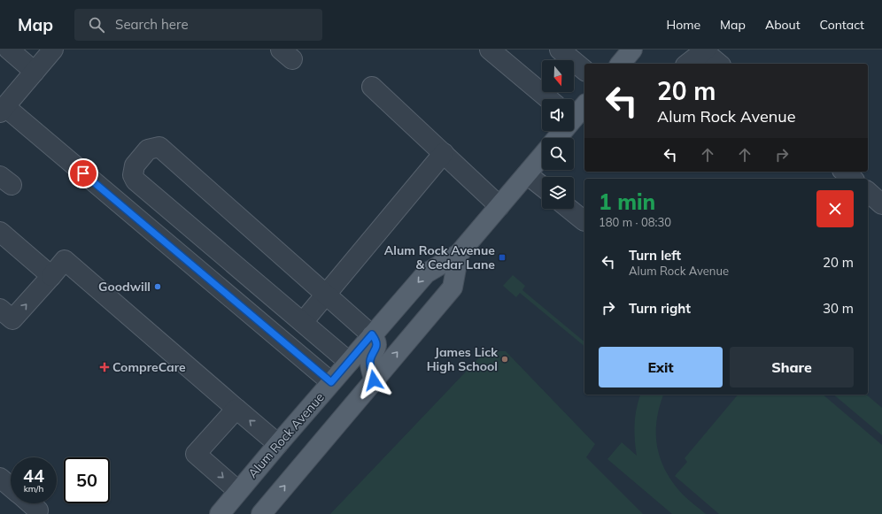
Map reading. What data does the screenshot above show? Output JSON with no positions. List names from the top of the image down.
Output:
{
  "streets": {
    "main road": ["Alum Rock Avenue"]
  },
  "places": {
    "transit": ["Alum Rock Avenue & Cedar Lane"],
    "other": ["Goodwill", "James Lick High School"],
    "health": ["CompreCare"]
  },
  "north": "bottom",
  "page": {
    "header": "Map",
    "search": "Search here",
    "nav": [
      "Home",
      "Map",
      "About",
      "Contact"
    ],
    "turn": ["20 m", "Alum Rock Avenue"],
    "heading": ["1 min", "180 m · 08:30"],
    "list": [
      {
        "name": "Turn left",
        "note": "Alum Rock Avenue",
        "value": "20 m"
      },
      {
        "name": "Turn right",
        "value": "30 m"
      }
    ],
    "buttons": ["Exit", "Share"],
    "speed": "44 km/h",
    "limit": "50"
  }
}
